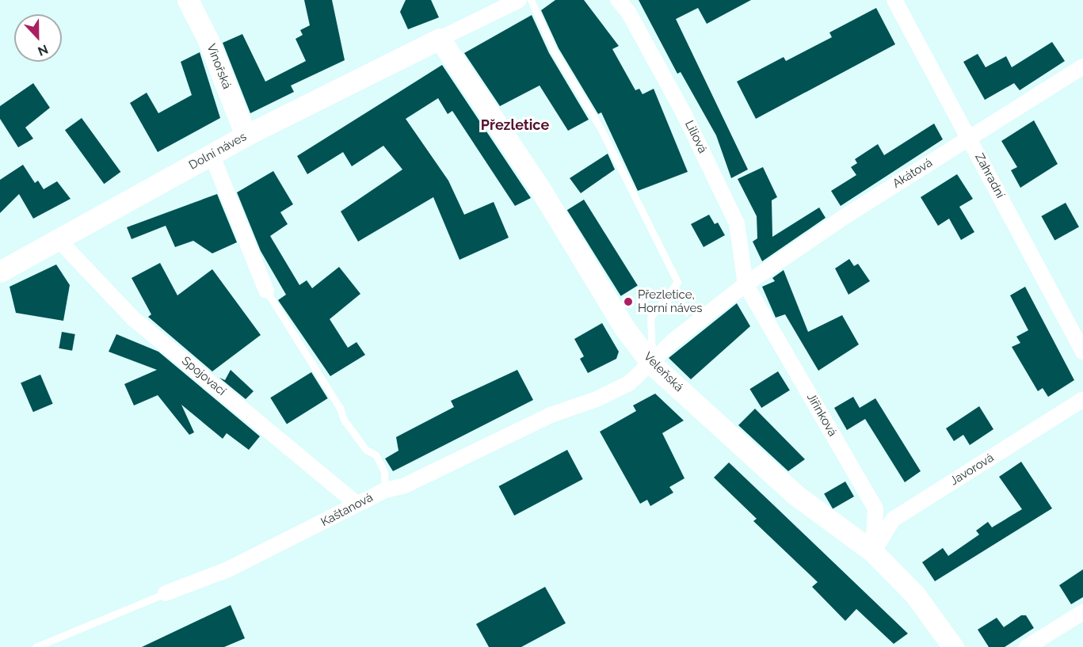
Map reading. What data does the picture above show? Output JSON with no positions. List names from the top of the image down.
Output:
{
  "streets": {
    "street": [
      "Vinořská",
      "Liliová",
      "Dolní náves",
      "Akátová",
      "Zahradní",
      "Veleňská",
      "Spojovací",
      "Jiřinková",
      "Javorová",
      "Kaštanová"
    ]
  },
  "crossings": [
    ["Vinořská", "Dolní náves"],
    ["Liliová", "Akátová"],
    ["Liliová", "Jiřinková"],
    ["Dolní náves", "Veleňská"],
    ["Dolní náves", "Spojovací"],
    ["Akátová", "Zahradní"],
    ["Akátová", "Veleňská"],
    ["Akátová", "Jiřinková"],
    ["Akátová", "Kaštanová"],
    ["Veleňská", "Jiřinková"],
    ["Veleňská", "Javorová"],
    ["Veleňská", "Kaštanová"],
    ["Spojovací", "Kaštanová"],
    ["Jiřinková", "Javorová"]
  ],
  "districts": ["Přezletice"],
  "places": ["Přezletice, Horní náves"],
  "north": "bottom"
}
